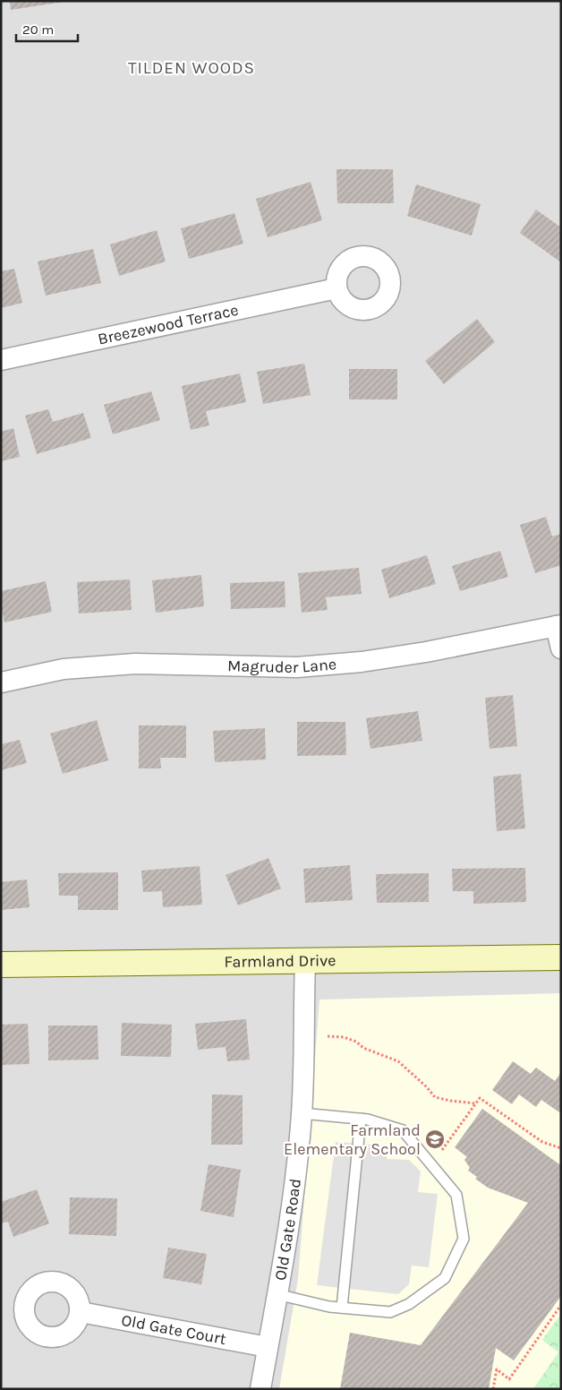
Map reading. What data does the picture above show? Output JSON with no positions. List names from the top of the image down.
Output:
{
  "streets": {
    "street": [
      "Breezewood Terrace",
      "Magruder Lane",
      "Farmland Drive",
      "Old Gate Road",
      "Old Gate Court"
    ]
  },
  "crossings": [
    ["Farmland Drive", "Old Gate Road"],
    ["Old Gate Road", "Old Gate Court"]
  ],
  "districts": ["TILDEN WOODS"],
  "places": {
    "school or university": ["Farmland Elementary School"]
  },
  "scale_bar": "20 m"
}
